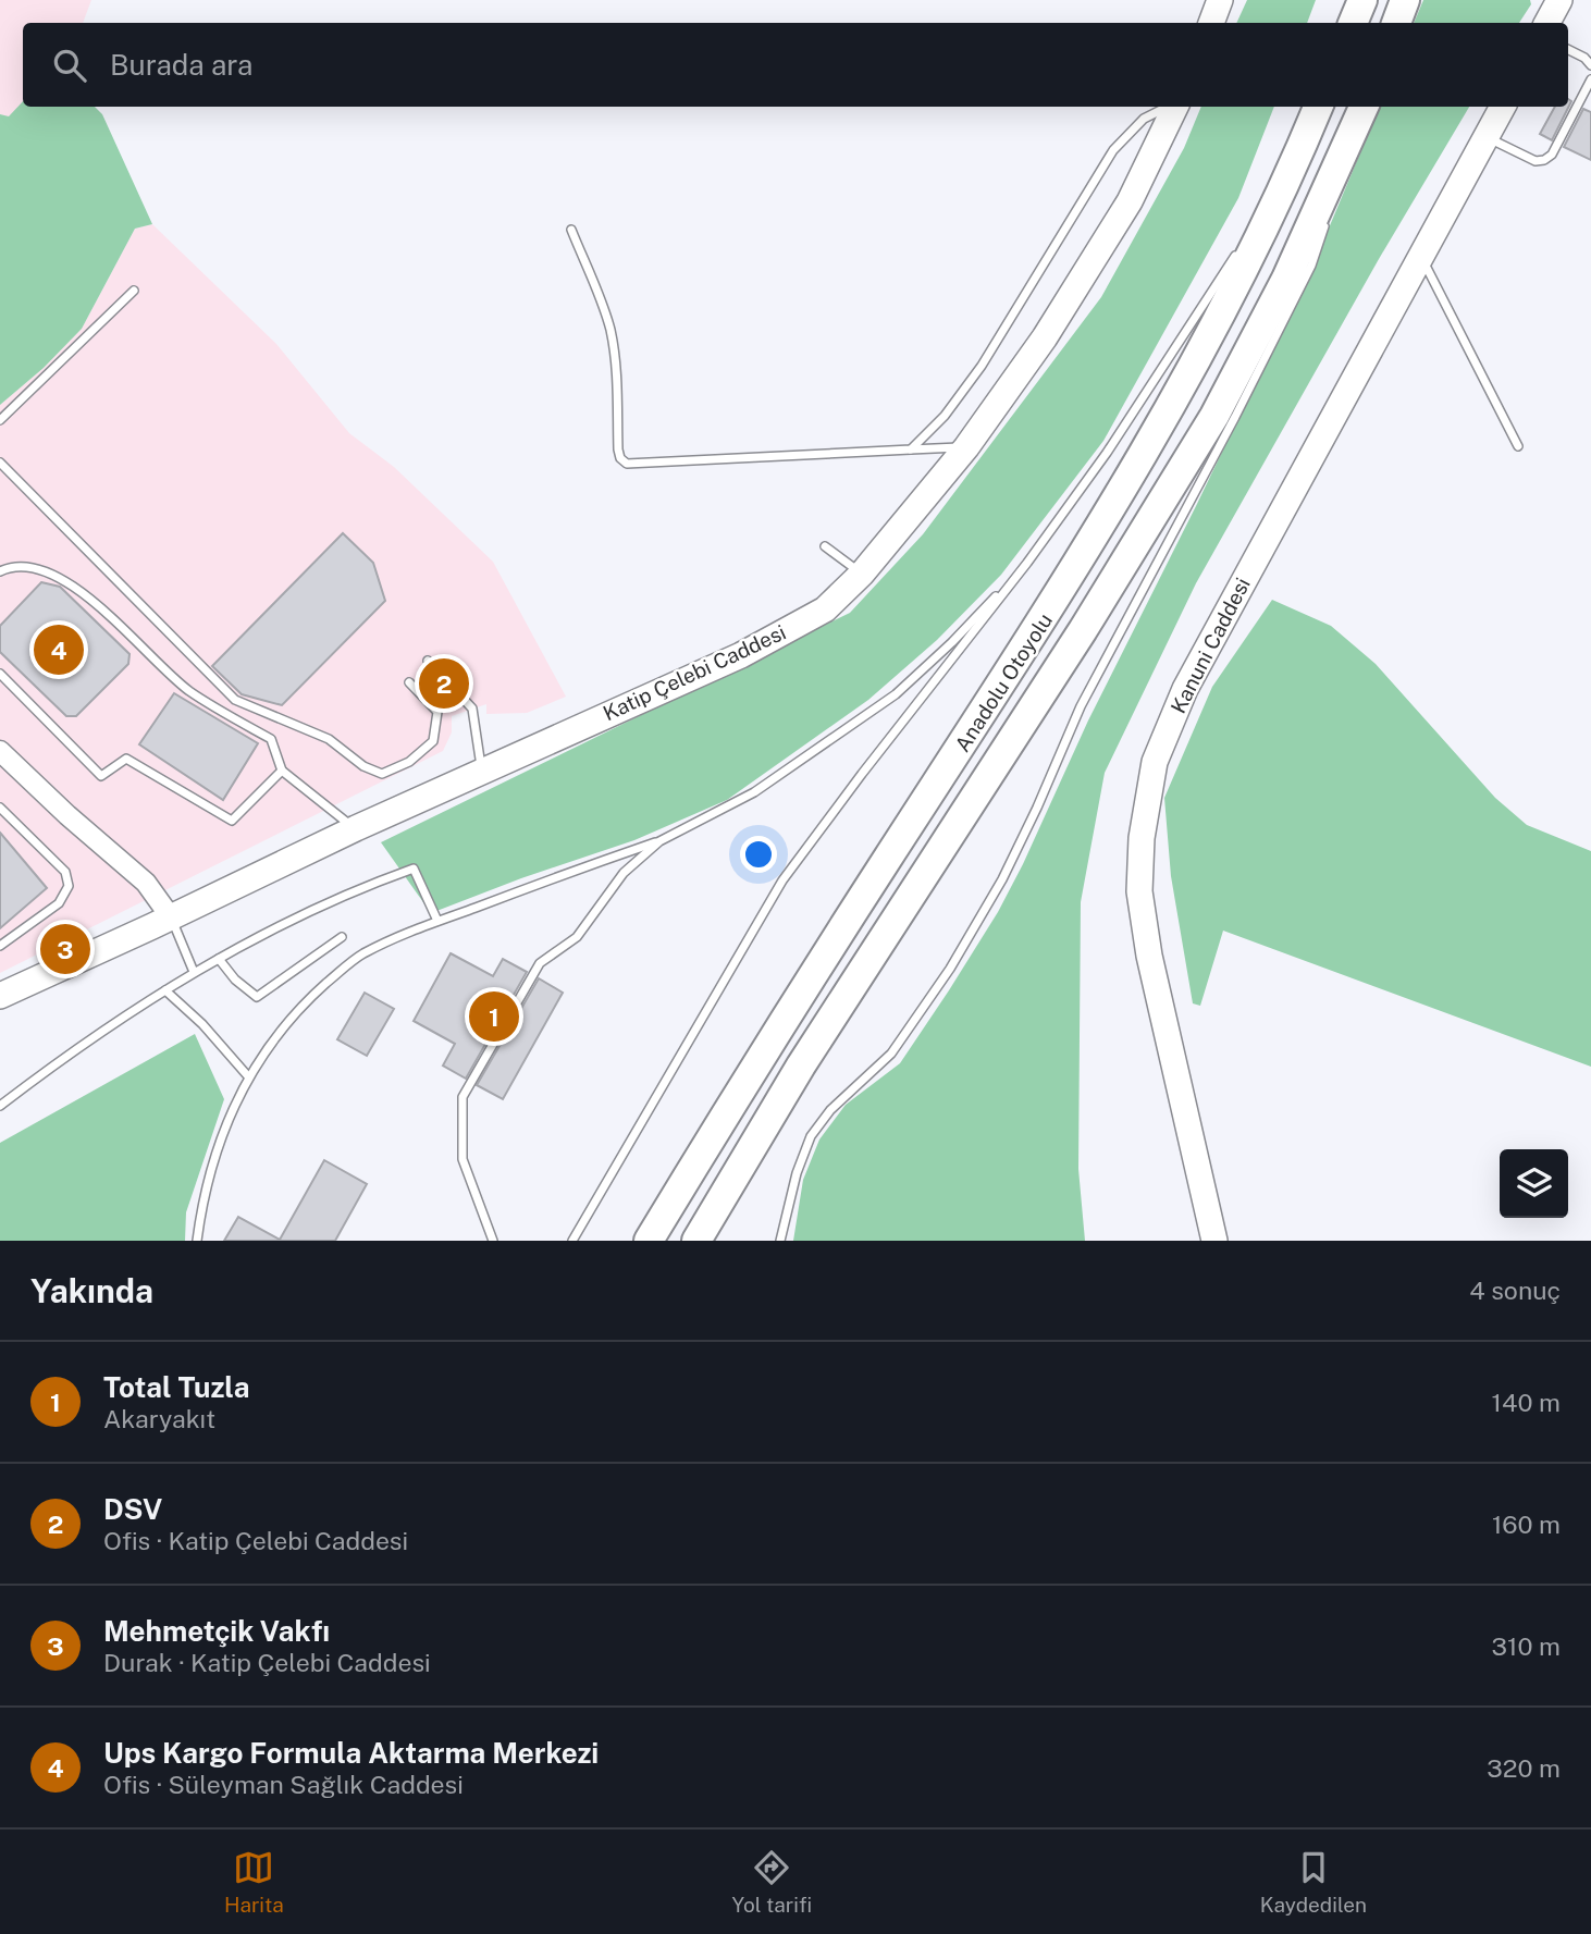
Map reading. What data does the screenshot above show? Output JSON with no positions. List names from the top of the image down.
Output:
{
  "streets": {
    "highway": ["Anadolu Otoyolu"],
    "main road": ["Kanuni Caddesi", "Katip Çelebi Caddesi"]
  },
  "page": {
    "search": "Burada ara",
    "pins": [
      "4",
      "2",
      "3",
      "1"
    ],
    "heading": ["Yakında", "4 sonuç"],
    "list": [
      {
        "mark": "1",
        "name": "Total Tuzla",
        "note": "Akaryakıt",
        "value": "140 m"
      },
      {
        "mark": "2",
        "name": "DSV",
        "note": "Ofis · Katip Çelebi Caddesi",
        "value": "160 m"
      },
      {
        "mark": "3",
        "name": "Mehmetçik Vakfı",
        "note": "Durak · Katip Çelebi Caddesi",
        "value": "310 m"
      },
      {
        "mark": "4",
        "name": "Ups Kargo Formula Aktarma Merkezi",
        "note": "Ofis · Süleyman Sağlık Caddesi",
        "value": "320 m"
      }
    ],
    "nav": ["Harita", "Yol tarifi", "Kaydedilen"]
  }
}
